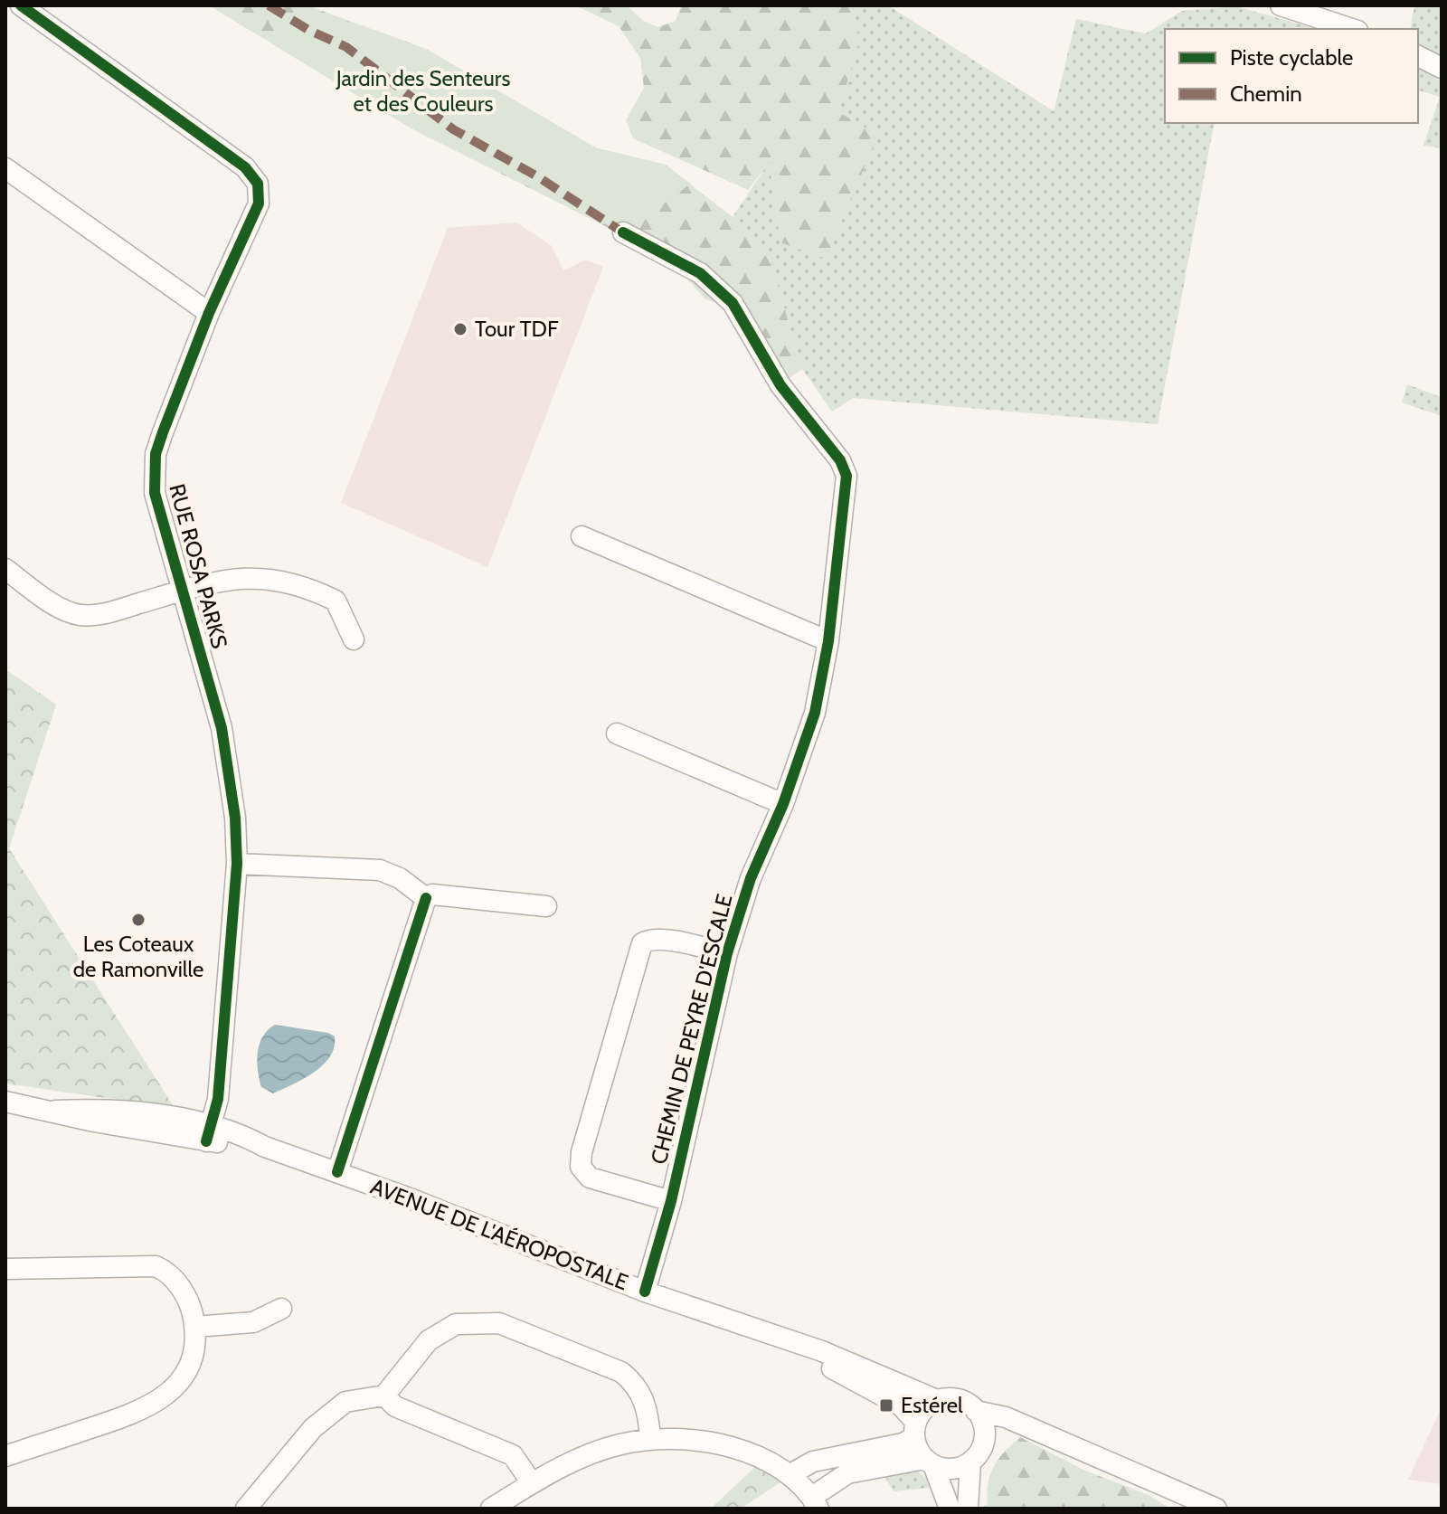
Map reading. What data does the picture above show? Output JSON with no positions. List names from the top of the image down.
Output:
{
  "streets": {
    "street": ["RUE ROSA PARKS", "CHEMIN DE PEYRE D'ESCALE", "AVENUE DE L'AÉROPOSTALE"]
  },
  "crossings": [
    ["RUE ROSA PARKS", "AVENUE DE L'AÉROPOSTALE"],
    ["CHEMIN DE PEYRE D'ESCALE", "AVENUE DE L'AÉROPOSTALE"]
  ],
  "parks": ["Jardin des Senteurs et des Couleurs"],
  "places": {
    "other": ["Tour TDF", "Les Coteaux de Ramonville"],
    "transit": ["Estérel"]
  },
  "legend": ["Piste cyclable", "Chemin"]
}
